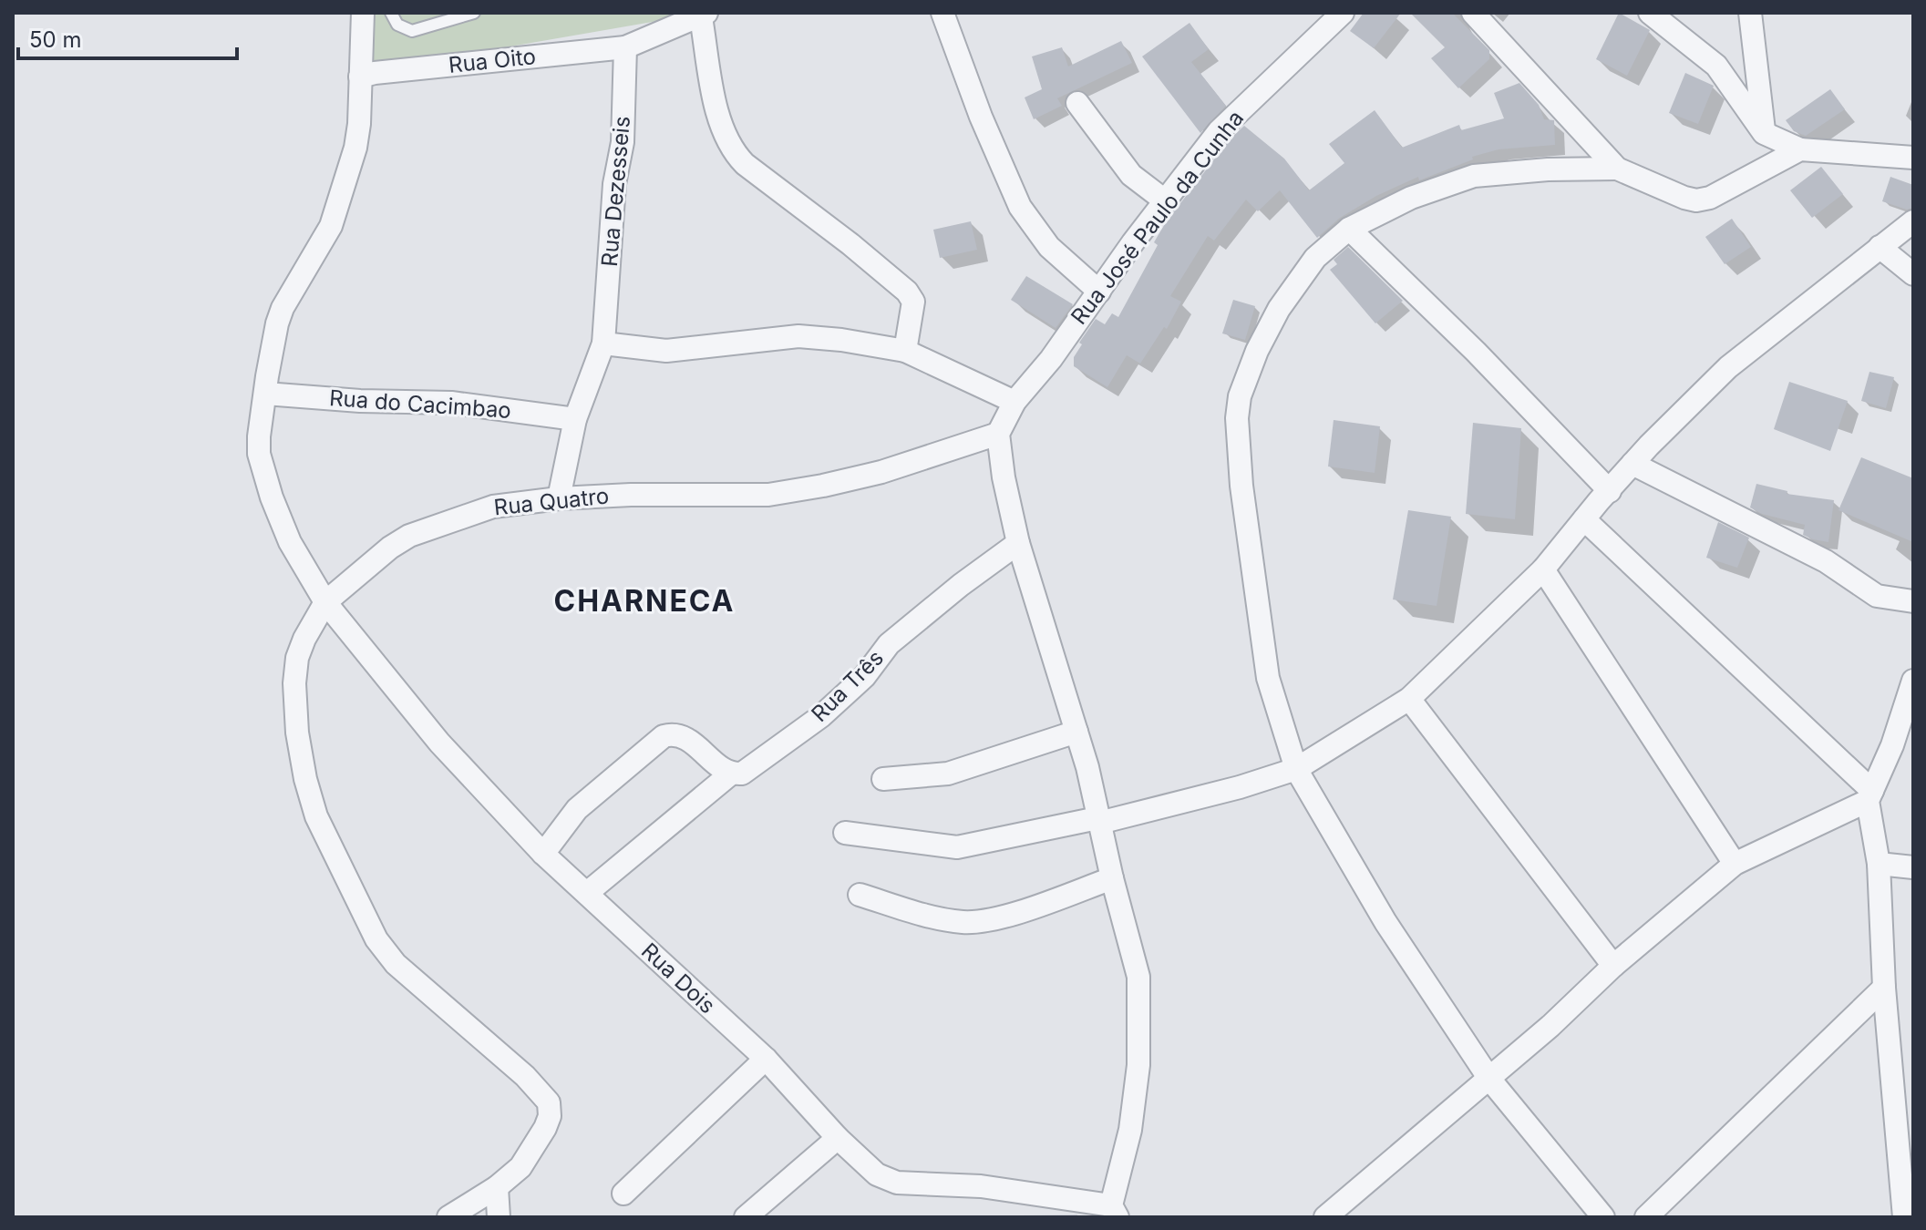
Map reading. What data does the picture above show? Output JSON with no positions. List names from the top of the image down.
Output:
{
  "streets": {
    "street": [
      "Rua Oito",
      "Rua Dezesseis",
      "Rua José Paulo da Cunha",
      "Rua do Cacimbao",
      "Rua Quatro",
      "Rua Três",
      "Rua Dois"
    ]
  },
  "crossings": [
    ["Rua Oito", "Rua Dezesseis"],
    ["Rua Oito", "Rua Dois"],
    ["Rua Dezesseis", "Rua do Cacimbao"],
    ["Rua Dezesseis", "Rua Quatro"],
    ["Rua José Paulo da Cunha", "Rua Quatro"],
    ["Rua do Cacimbao", "Rua Dois"],
    ["Rua Quatro", "Rua Dois"],
    ["Rua Três", "Rua Dois"]
  ],
  "districts": ["CHARNECA"],
  "scale_bar": "50 m"
}
